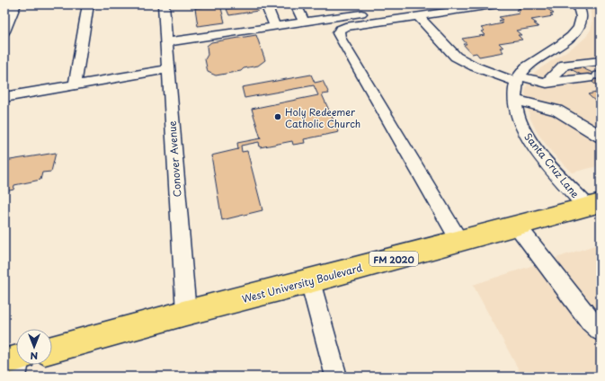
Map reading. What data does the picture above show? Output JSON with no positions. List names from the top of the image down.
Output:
{
  "streets": {
    "main road": ["FM 2020", "West University Boulevard"],
    "street": ["Conover Avenue", "Santa Cruz Lane"]
  },
  "crossings": [
    ["Conover Avenue", "West University Boulevard"],
    ["Santa Cruz Lane", "West University Boulevard"]
  ],
  "places": ["Holy Redeemer Catholic Church"],
  "north": "bottom"
}
